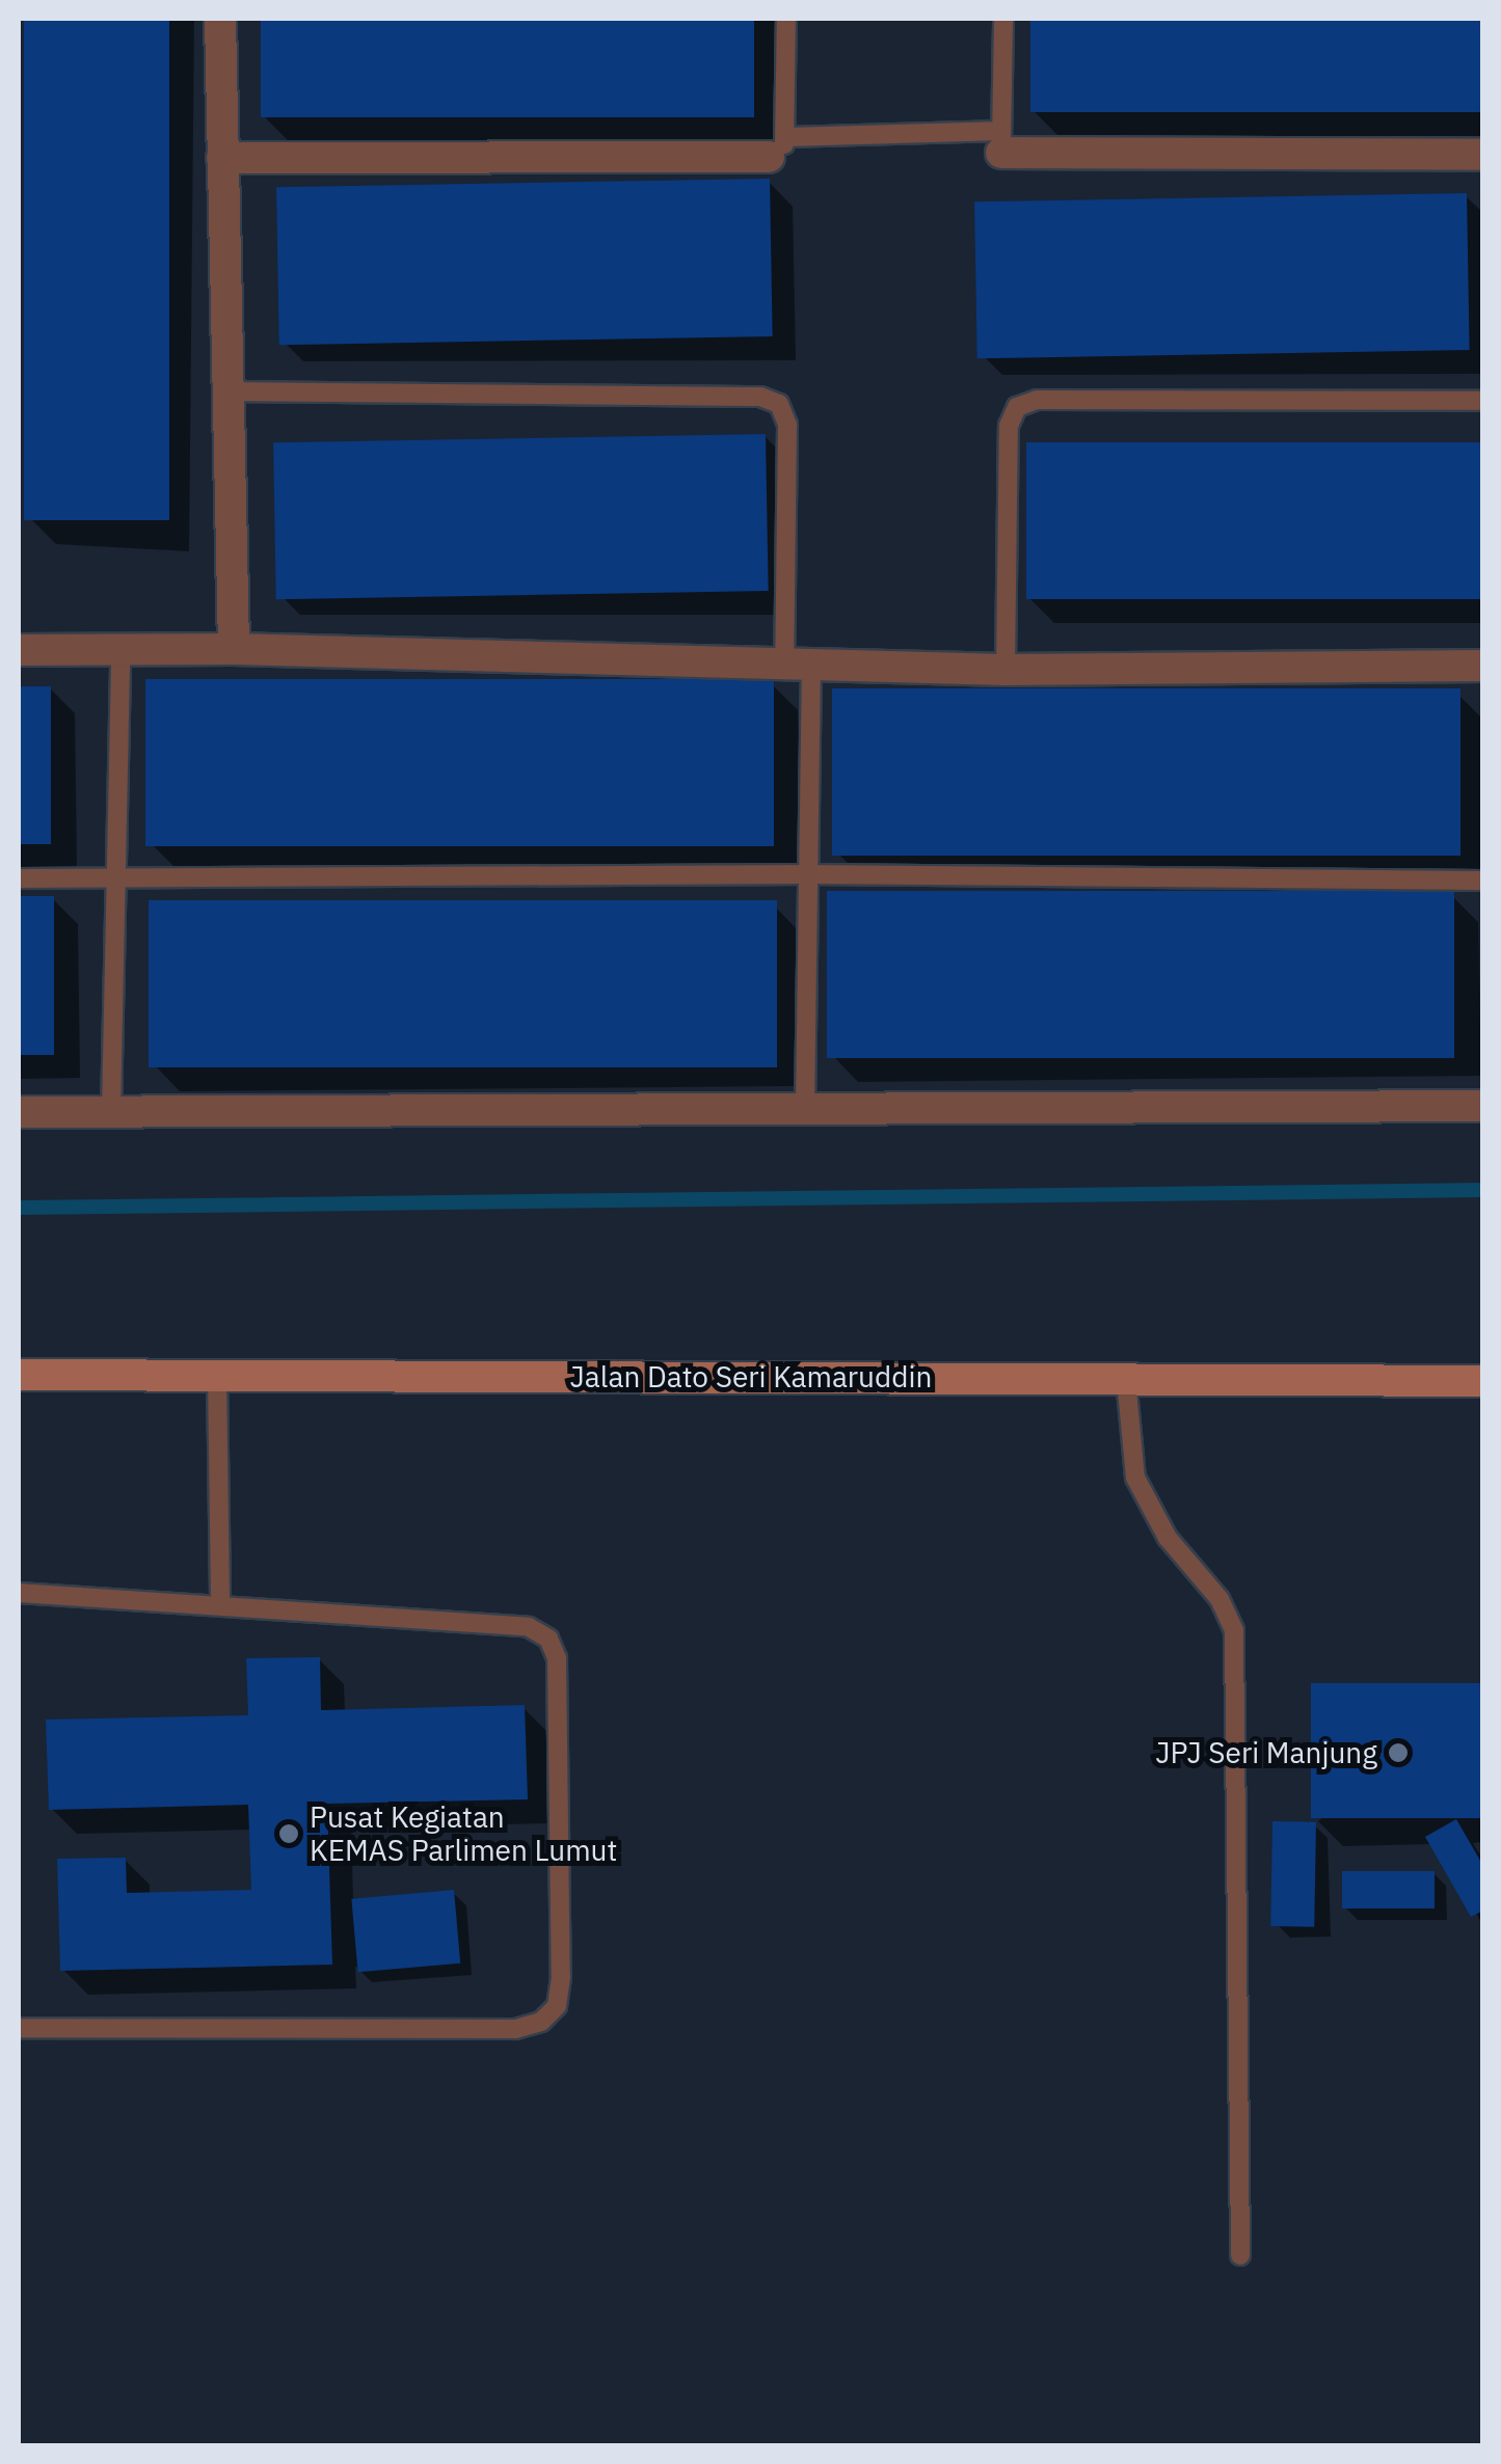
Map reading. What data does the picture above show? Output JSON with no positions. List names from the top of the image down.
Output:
{
  "streets": {
    "street": ["Jalan Dato Seri Kamaruddin"]
  },
  "places": ["JPJ Seri Manjung", "Pusat Kegiatan KEMAS Parlimen Lumut"]
}
